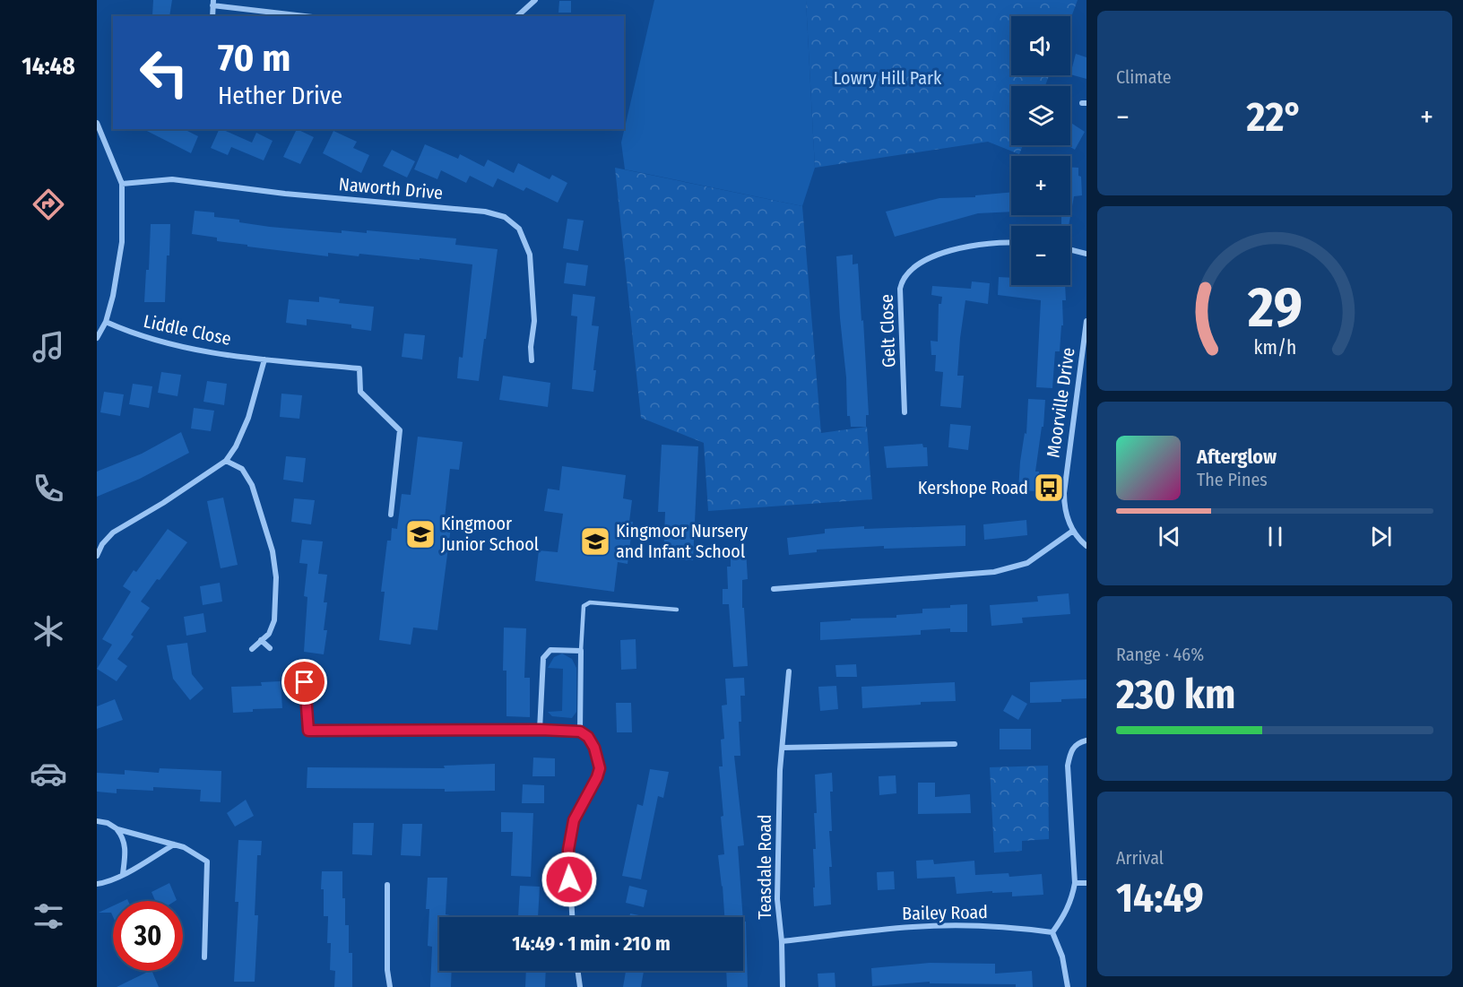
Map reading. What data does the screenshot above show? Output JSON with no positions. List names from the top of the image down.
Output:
{
  "streets": {
    "street": [
      "Naworth Drive",
      "Liddle Close",
      "Gelt Close",
      "Moorville Drive",
      "Teasdale Road",
      "Bailey Road"
    ]
  },
  "crossings": [
    ["Teasdale Road", "Bailey Road"]
  ],
  "parks": ["Lowry Hill Park"],
  "places": {
    "bus stop": ["Kershope Road"],
    "school or university": ["Kingmoor Junior School", "Kingmoor Nursery and Infant School"]
  },
  "page": {
    "tabs": "14:48",
    "tile": [
      "Climate",
      ["Range · 46%", "230 km"],
      ["Arrival", "14:49"]
    ],
    "map_buttons": ["+", "−"],
    "turn": ["70 m", "Hether Drive"],
    "heat": ["−", "22°", "+"],
    "song": ["Afterglow", "The Pines"],
    "limit": "30",
    "trip": "14:49 · 1 min · 210 m",
    "gauge": ["29", "km/h"]
  }
}
